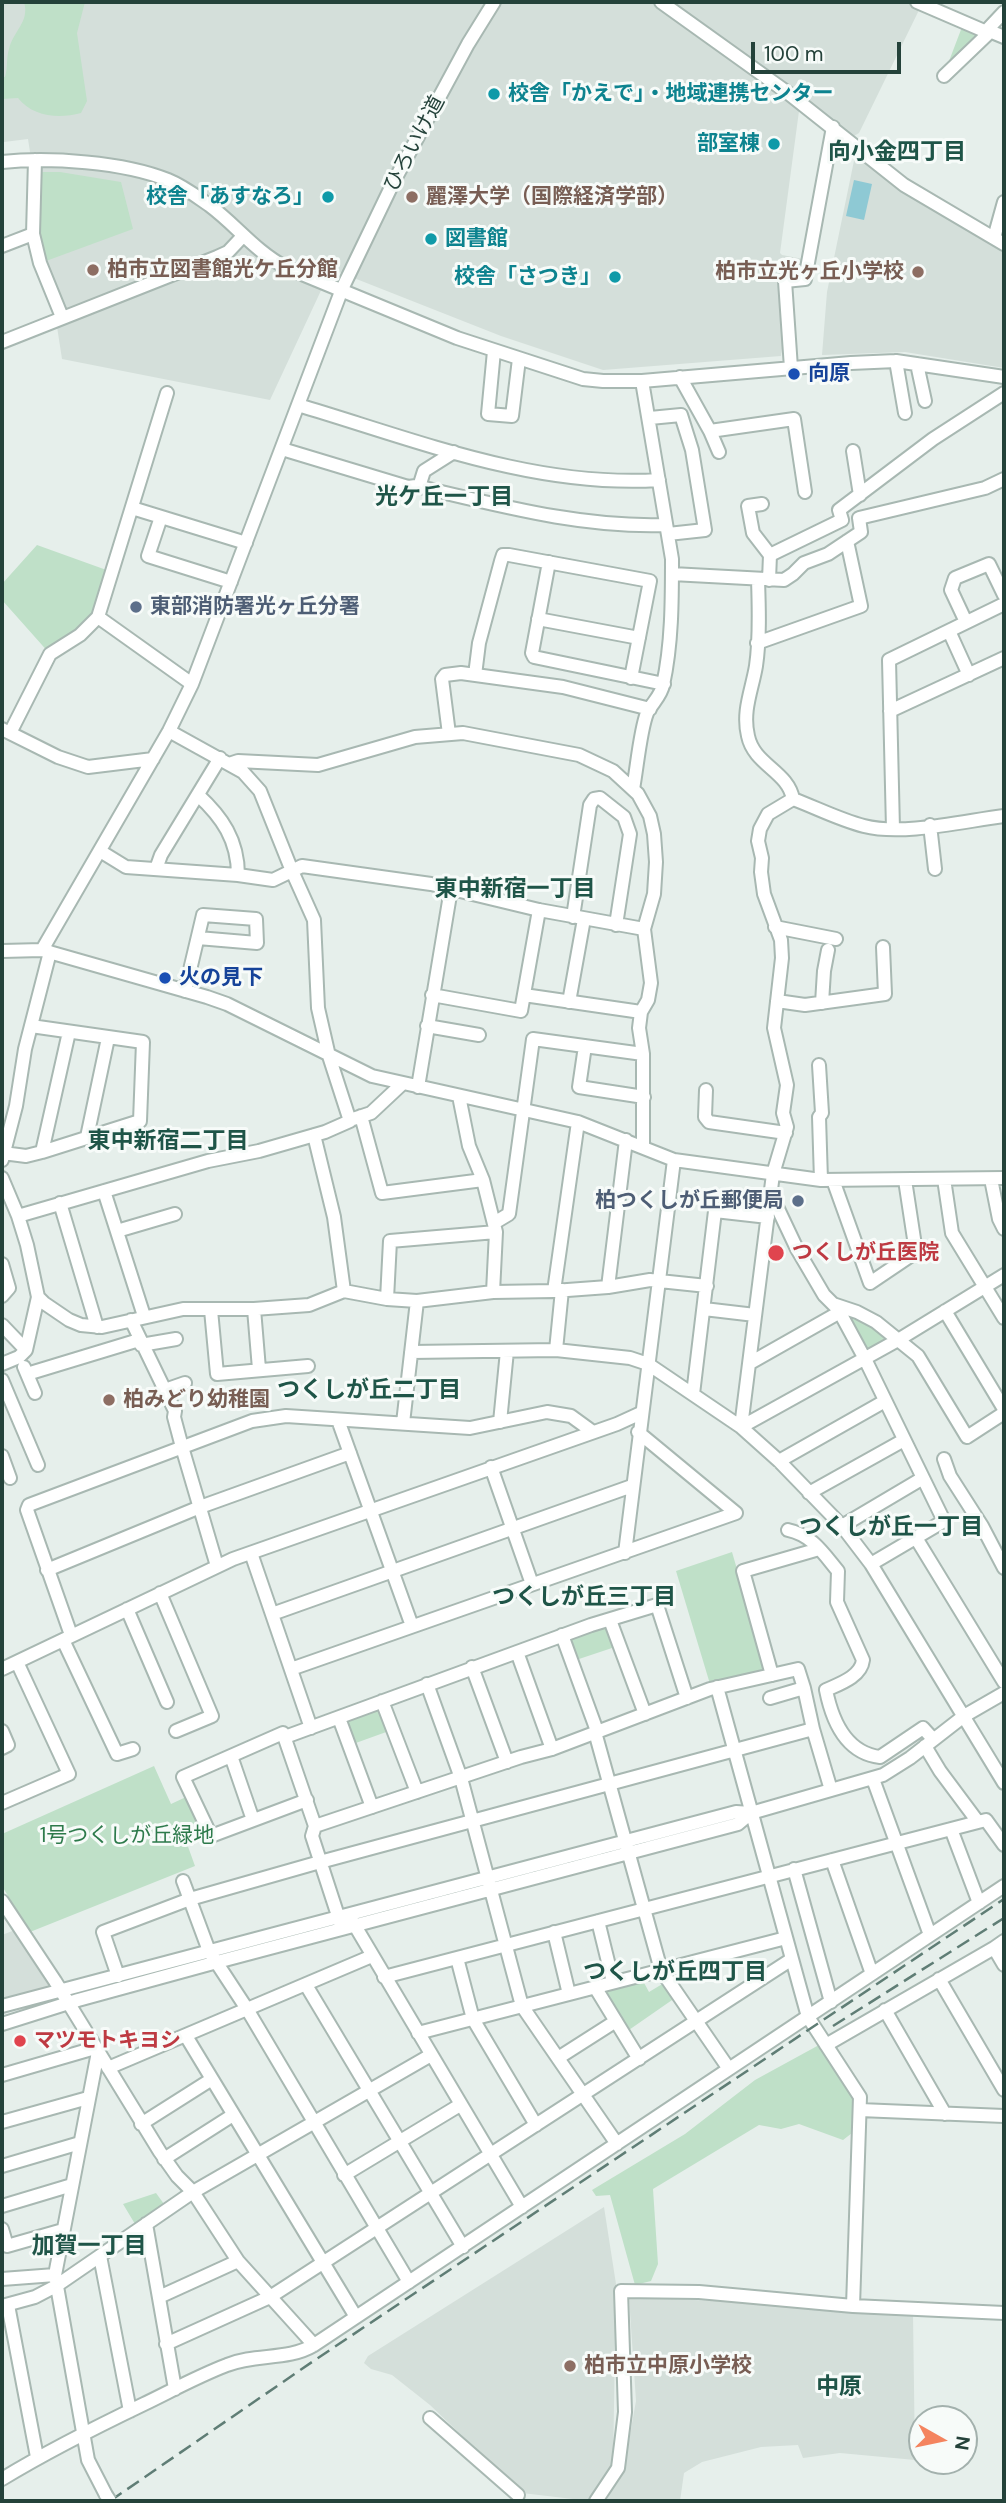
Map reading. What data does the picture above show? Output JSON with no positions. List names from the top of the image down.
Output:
{
  "streets": {
    "street": ["ひろいけ道"]
  },
  "districts": [
    "向小金四丁目",
    "光ケ丘一丁目",
    "東中新宿一丁目",
    "東中新宿二丁目",
    "つくしが丘二丁目",
    "つくしが丘一丁目",
    "つくしが丘三丁目",
    "つくしが丘四丁目",
    "加賀一丁目",
    "中原"
  ],
  "parks": ["1号つくしが丘緑地"],
  "places": [
    "校舎「かえで」・地域連携センター",
    "部室棟",
    "校舎「あすなろ」",
    "麗澤大学（国際経済学部）",
    "図書館",
    "柏市立図書館光ケ丘分館",
    "柏市立光ヶ丘小学校",
    "校舎「さつき」",
    "向原",
    "東部消防署光ヶ丘分署",
    "火の見下",
    "柏つくしが丘郵便局",
    "つくしが丘医院",
    "柏みどり幼稚園",
    "マツモトキヨシ",
    "柏市立中原小学校"
  ],
  "scale_bar": "100 m",
  "north": "right"
}
